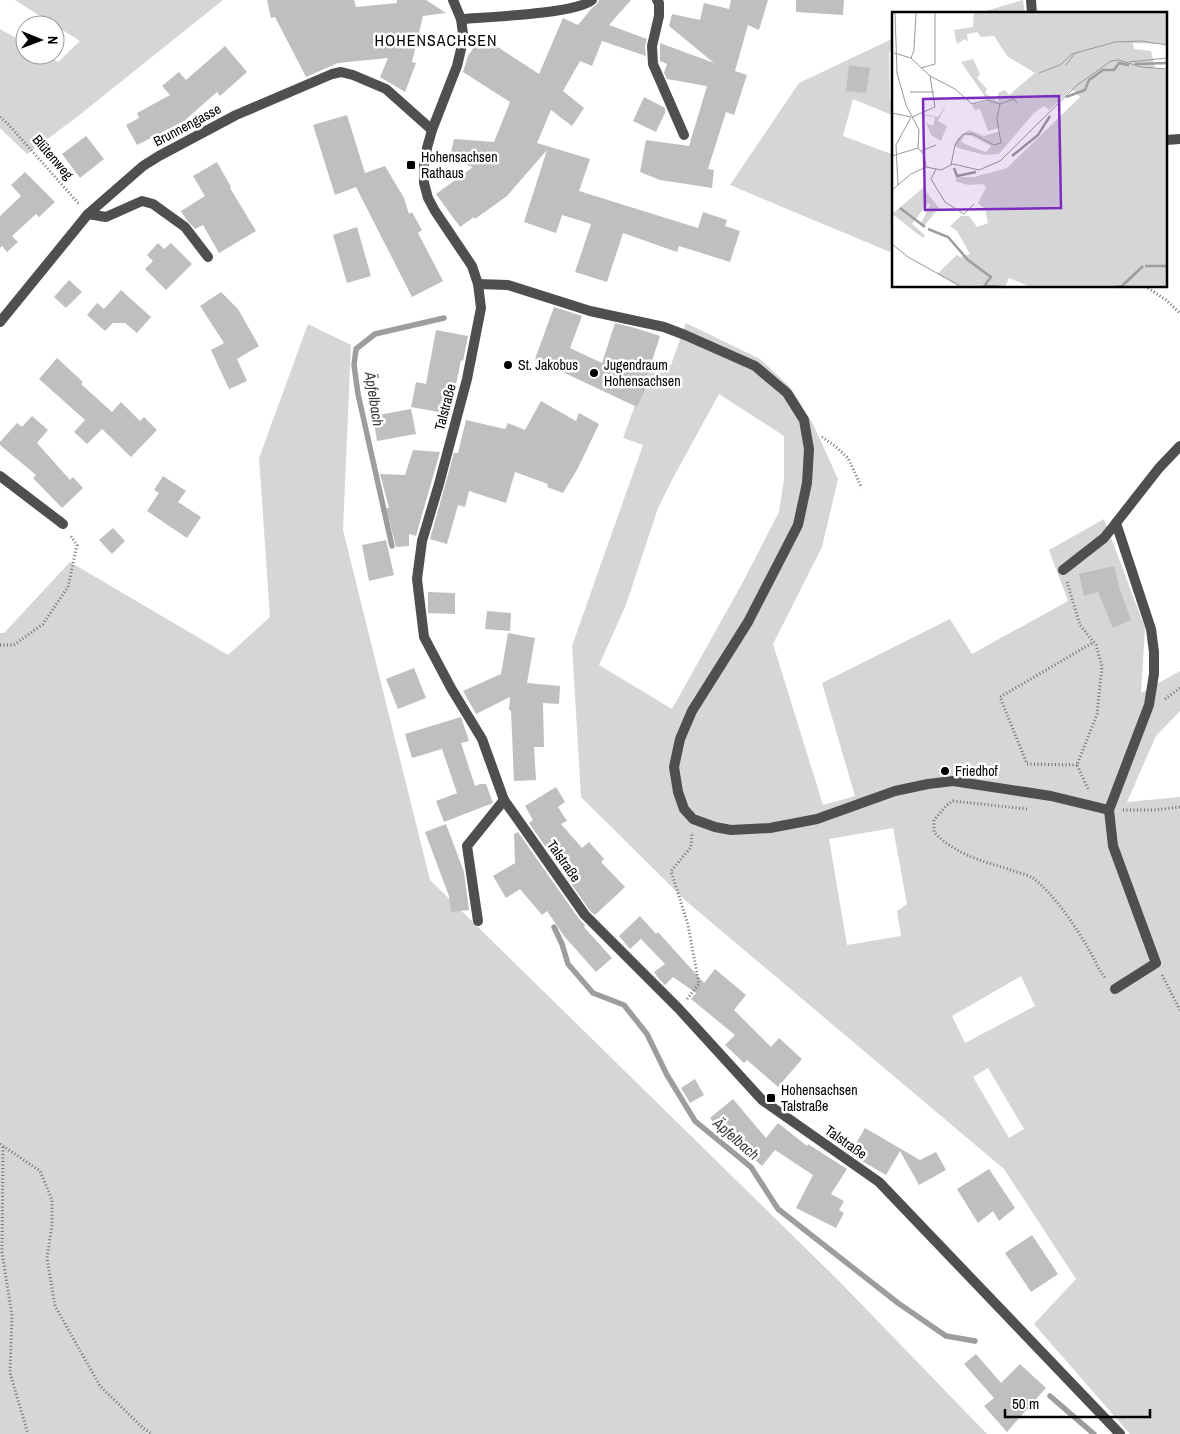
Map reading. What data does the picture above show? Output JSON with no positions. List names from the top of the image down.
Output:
{
  "streets": {
    "street": ["Brunnengasse", "Talstraße"],
    "path": ["Blütenweg"]
  },
  "crossings": [
    ["Brunnengasse", "Blütenweg"],
    ["Brunnengasse", "Talstraße"]
  ],
  "districts": ["HOHENSACHSEN"],
  "water": ["Äpfelbach"],
  "places": {
    "transit": ["Hohensachsen Rathaus", "Hohensachsen Talstraße"],
    "other": ["St. Jakobus", "Jugendraum Hohensachsen", "Friedhof"]
  },
  "scale_bar": "50 m",
  "north": "right"
}
